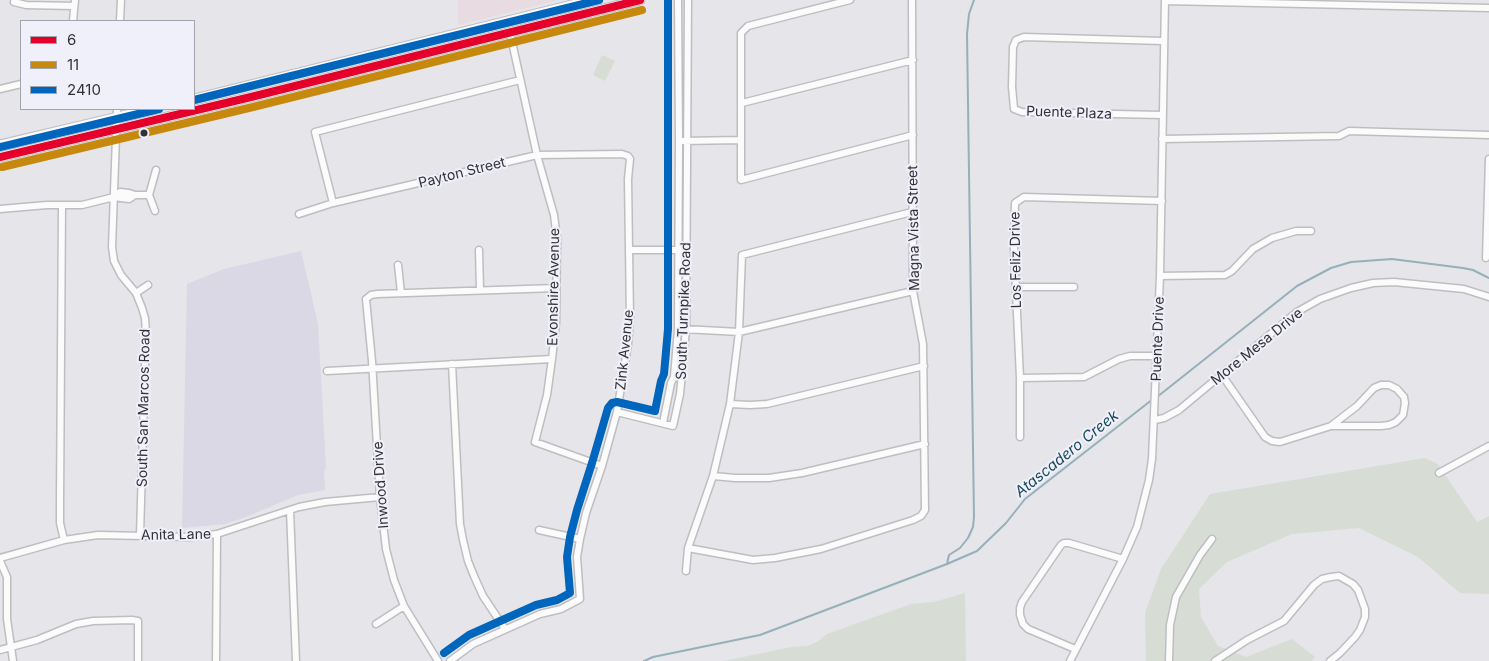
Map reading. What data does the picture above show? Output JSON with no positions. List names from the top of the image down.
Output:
{
  "streets": {
    "street": [
      "Puente Plaza",
      "Payton Street",
      "Magna Vista Street",
      "Los Feliz Drive",
      "Evonshire Avenue",
      "South Turnpike Road",
      "Puente Drive",
      "More Mesa Drive",
      "Zink Avenue",
      "South San Marcos Road",
      "Inwood Drive",
      "Anita Lane"
    ]
  },
  "crossings": [
    ["Puente Plaza", "Puente Drive"],
    ["Payton Street", "Evonshire Avenue"],
    ["Payton Street", "Zink Avenue"],
    ["Los Feliz Drive", "Puente Drive"],
    ["Evonshire Avenue", "Zink Avenue"],
    ["Puente Drive", "More Mesa Drive"],
    ["South San Marcos Road", "Anita Lane"],
    ["Inwood Drive", "Anita Lane"]
  ],
  "water": ["Atascadero Creek"],
  "lines": ["transit line 6", "transit line 2410", "transit line 11"],
  "legend": ["6", "11", "2410"]
}
